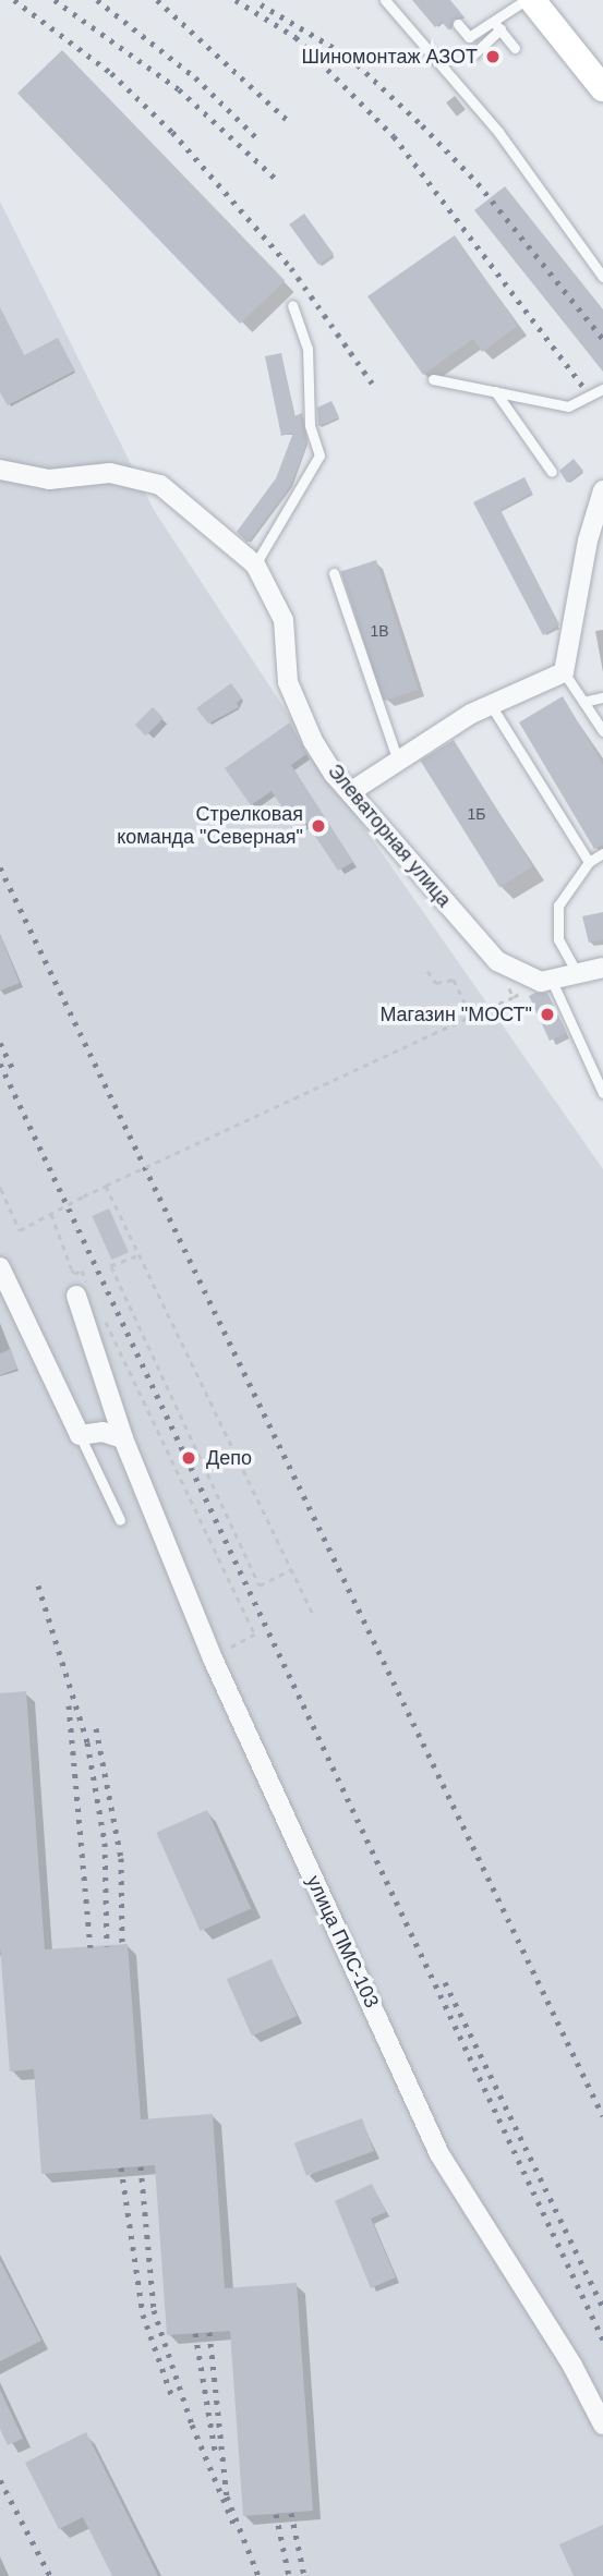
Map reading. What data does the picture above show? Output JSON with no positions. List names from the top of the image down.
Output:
{
  "streets": {
    "street": ["Элеваторная улица", "улица ПМС-103"]
  },
  "places": [
    "Шиномонтаж АЗОТ",
    "Стрелковая команда \"Северная\"",
    "Магазин \"МОСТ\"",
    "Депо"
  ],
  "house_numbers": ["1В", "1Б"]
}
